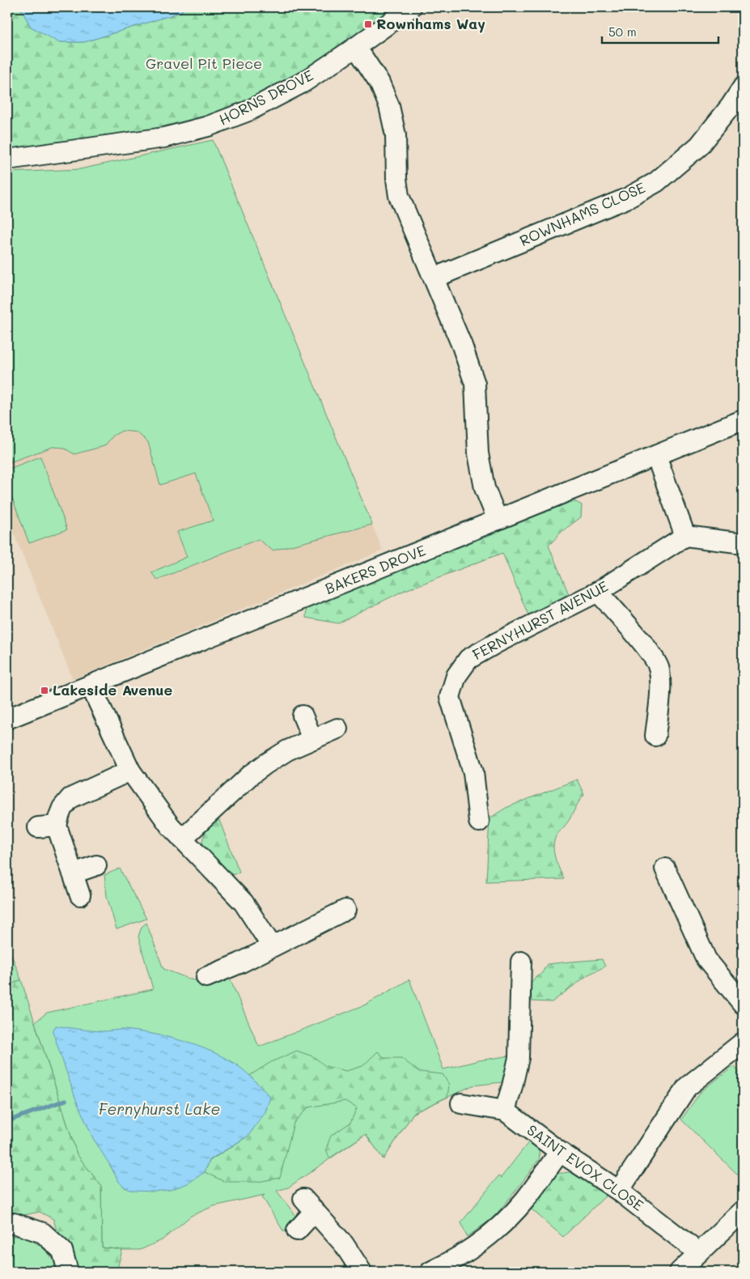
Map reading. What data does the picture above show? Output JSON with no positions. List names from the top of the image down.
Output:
{
  "streets": {
    "street": [
      "HORNS DROVE",
      "ROWNHAMS CLOSE",
      "BAKERS DROVE",
      "FERNYHURST AVENUE",
      "SAINT EVOX CLOSE"
    ]
  },
  "water": ["Fernyhurst Lake"],
  "parks": ["Gravel Pit Piece"],
  "places": {
    "transit": ["Rownhams Way", "Lakeside Avenue"]
  },
  "scale_bar": "50 m"
}
